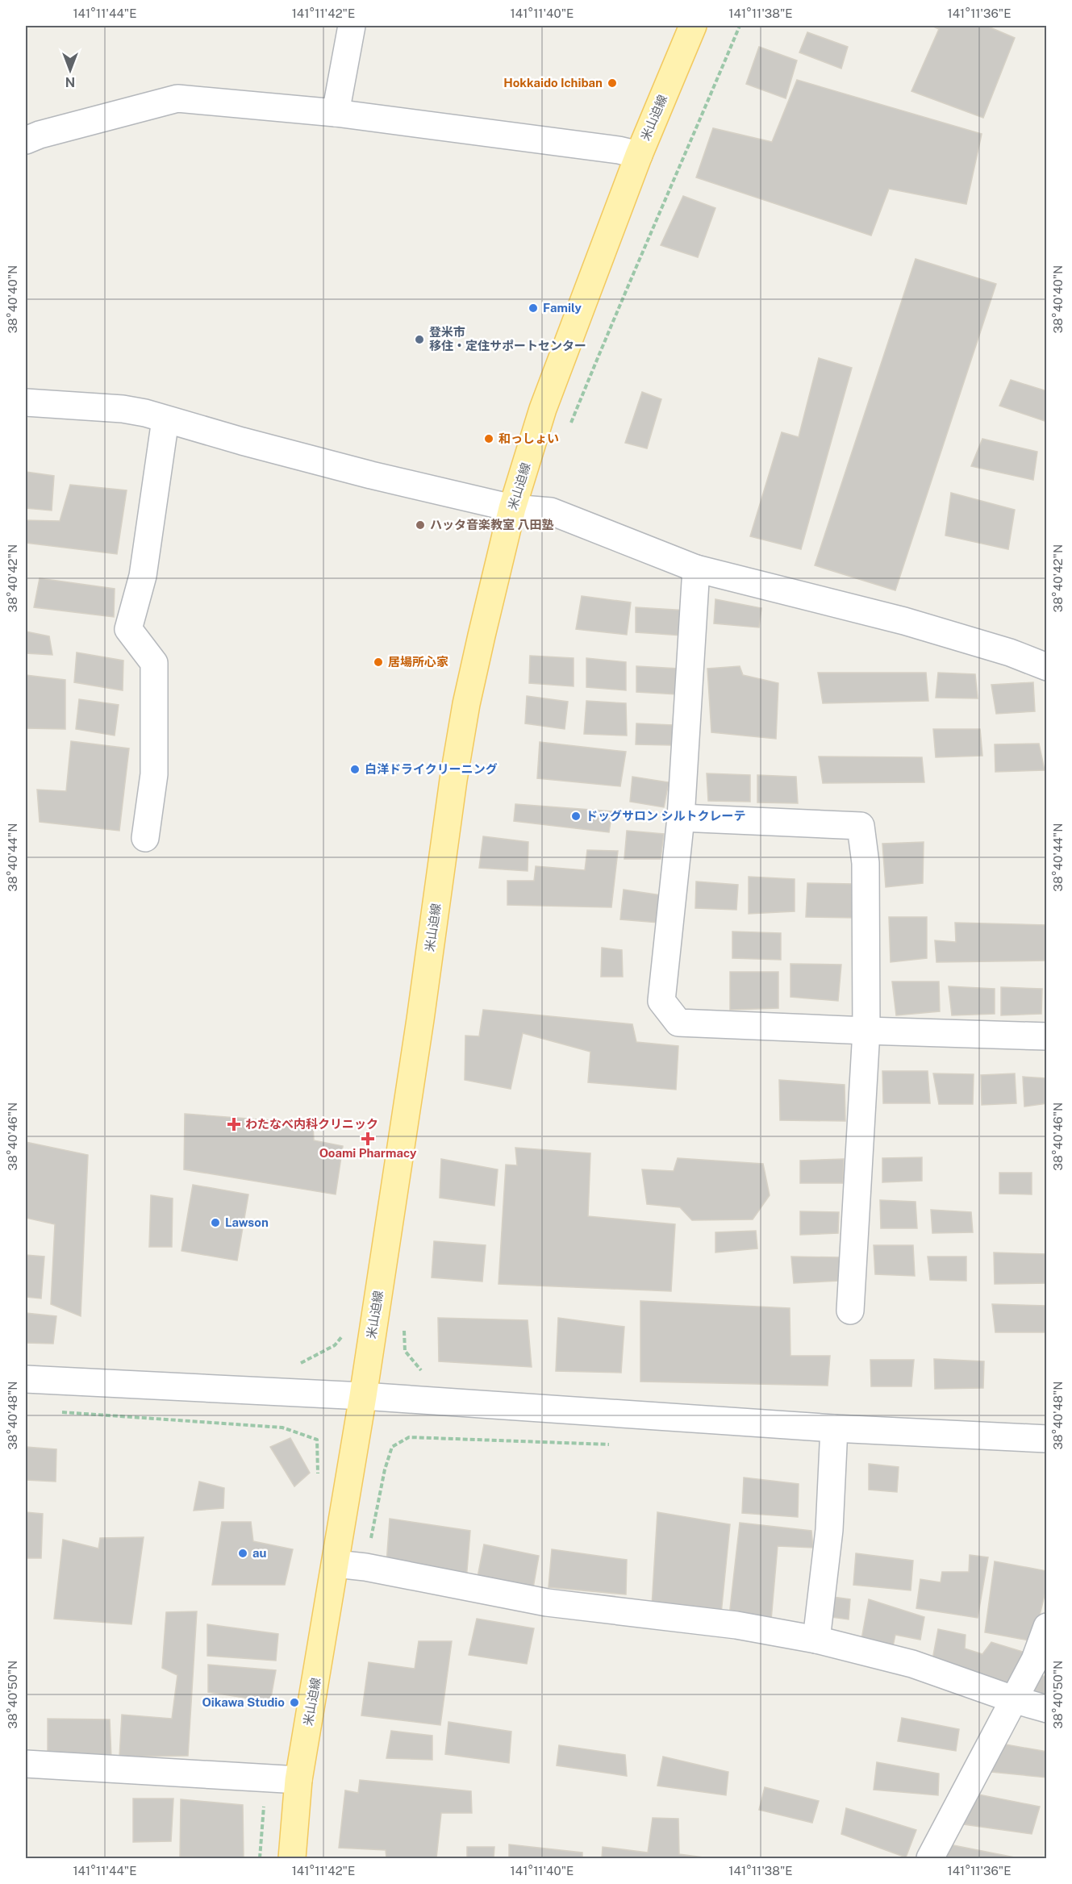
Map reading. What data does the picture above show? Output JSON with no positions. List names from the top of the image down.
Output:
{
  "streets": {
    "main road": ["米山迫線"]
  },
  "places": {
    "other": [
      "Hokkaido Ichiban",
      "Family",
      "登米市 移住・定住サポートセンター",
      "和っしょい",
      "ハッタ音楽教室 八田塾",
      "居場所心家",
      "白洋ドライクリーニング",
      "ドッグサロン シルトクレーテ",
      "Lawson",
      "au",
      "Oikawa Studio"
    ],
    "health": ["わたなべ内科クリニック", "Ooami Pharmacy"]
  },
  "north": "bottom",
  "coordinates": [
    "141°11'44\"E",
    "141°11'42\"E",
    "141°11'40\"E",
    "141°11'38\"E",
    "141°11'36\"E",
    "38°40'40\"N",
    "38°40'42\"N",
    "38°40'44\"N",
    "38°40'46\"N",
    "38°40'48\"N",
    "38°40'50\"N"
  ]
}
